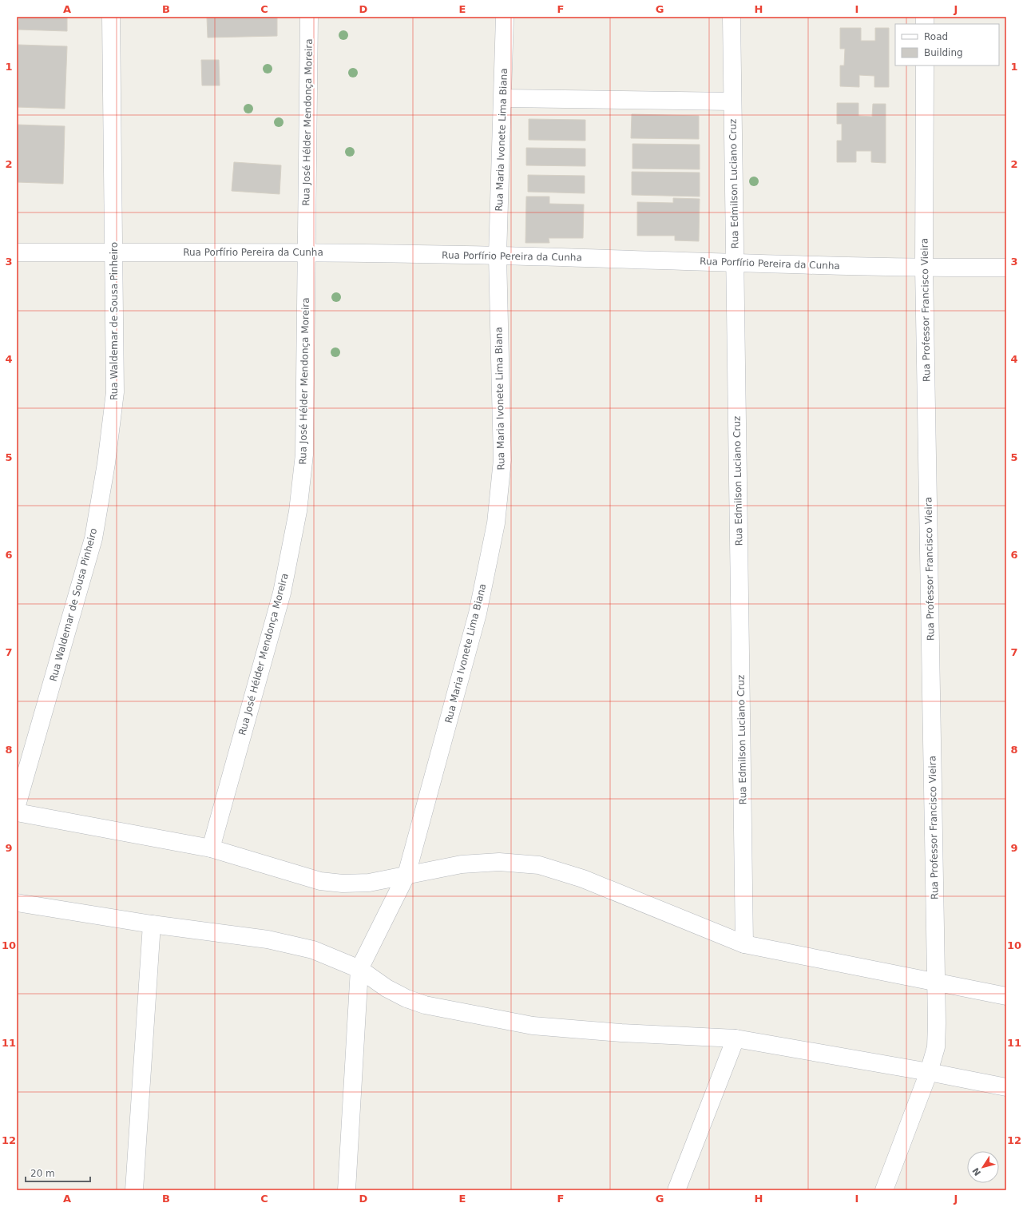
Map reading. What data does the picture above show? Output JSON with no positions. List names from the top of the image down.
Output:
{
  "streets": {
    "street": [
      "Rua José Hélder Mendonça Moreira",
      "Rua Maria Ivonete Lima Biana",
      "Rua Edmilson Luciano Cruz",
      "Rua Porfírio Pereira da Cunha",
      "Rua Professor Francisco Vieira",
      "Rua Waldemar de Sousa Pinheiro"
    ]
  },
  "crossings": [
    ["Rua José Hélder Mendonça Moreira", "Rua Porfírio Pereira da Cunha"],
    ["Rua Maria Ivonete Lima Biana", "Rua Porfírio Pereira da Cunha"],
    ["Rua Edmilson Luciano Cruz", "Rua Porfírio Pereira da Cunha"],
    ["Rua Porfírio Pereira da Cunha", "Rua Professor Francisco Vieira"],
    ["Rua Porfírio Pereira da Cunha", "Rua Waldemar de Sousa Pinheiro"]
  ],
  "legend": ["Road", "Building"],
  "scale_bar": "20 m",
  "north": "bottom left",
  "grid": {
    "columns": [
      "A",
      "B",
      "C",
      "D",
      "E",
      "F",
      "G",
      "H",
      "I",
      "J"
    ],
    "rows": [
      "1",
      "2",
      "3",
      "4",
      "5",
      "6",
      "7",
      "8",
      "9",
      "10",
      "11",
      "12"
    ]
  }
}
